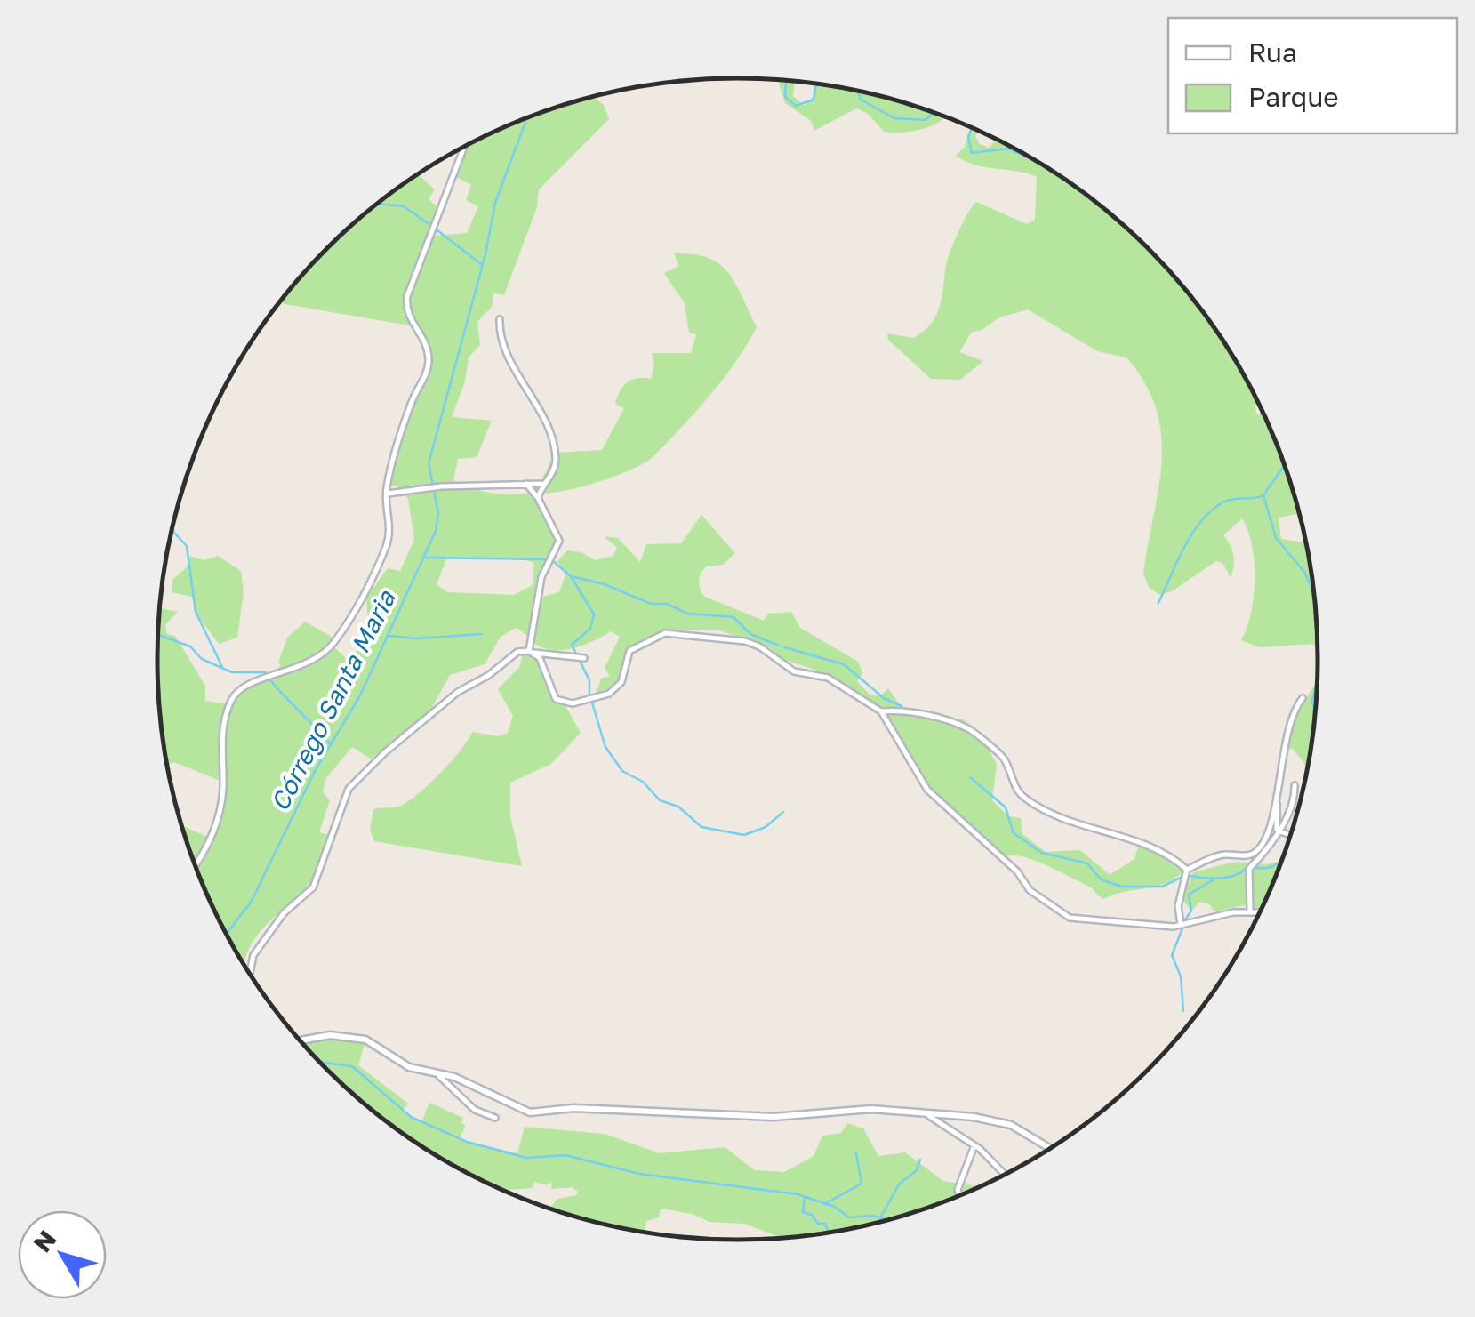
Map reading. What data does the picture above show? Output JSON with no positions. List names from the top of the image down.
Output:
{
  "water": ["Córrego Santa Maria"],
  "legend": ["Rua", "Parque"],
  "north": "top left"
}
